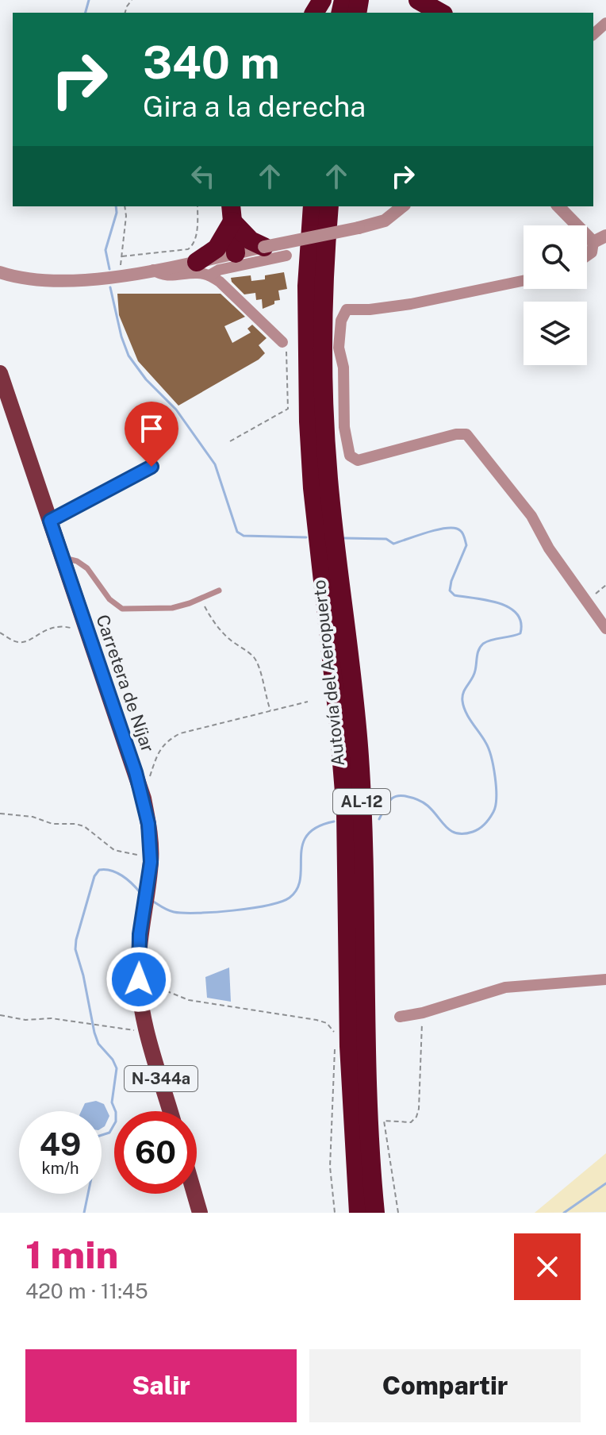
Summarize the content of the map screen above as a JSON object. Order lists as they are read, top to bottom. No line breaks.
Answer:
{"streets":{"highway":["Autovía del Aeropuerto","AL-12"],"main road":["Carretera de Níjar","N-344a"]},"page":{"turn":["340 m","Gira a la derecha"],"speed":"49 km/h","limit":"60","heading":["1 min","420 m · 11:45"],"buttons":["Salir","Compartir"]}}
